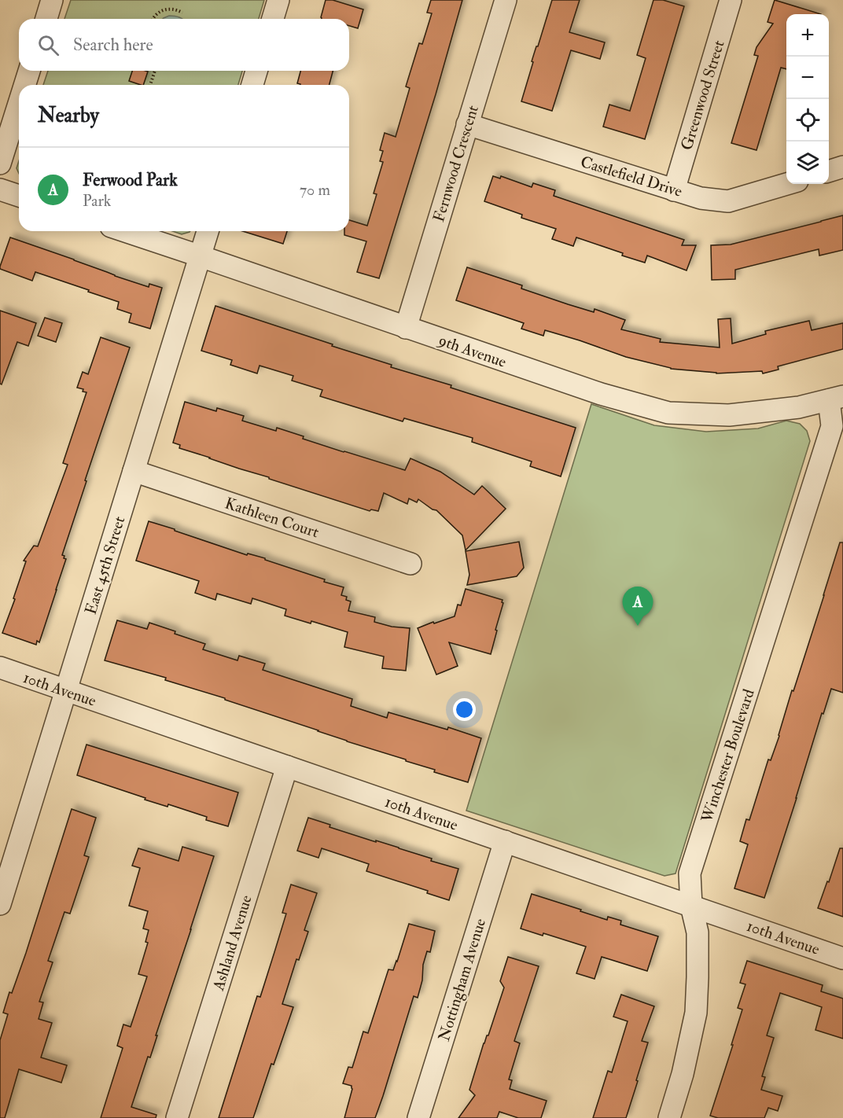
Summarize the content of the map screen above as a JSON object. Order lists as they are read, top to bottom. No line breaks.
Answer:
{"streets":{"street":["Greenwood Street","Fernwood Crescent","Castlefield Drive","9th Avenue","Kathleen Court","East 45th Street","10th Avenue","Winchester Boulevard","Ashland Avenue","Nottingham Avenue"]},"crossings":[["Greenwood Street","Castlefield Drive"],["Fernwood Crescent","Castlefield Drive"],["Fernwood Crescent","9th Avenue"],["9th Avenue","East 45th Street"],["9th Avenue","Winchester Boulevard"],["Kathleen Court","East 45th Street"],["East 45th Street","10th Avenue"],["10th Avenue","Winchester Boulevard"],["10th Avenue","Ashland Avenue"],["10th Avenue","Nottingham Avenue"]],"page":{"map_buttons":["+","−"],"search":"Search here","heading":"Nearby","list":[{"mark":"A","name":"Ferwood Park","note":"Park","value":"70 m"}],"pins":"A"}}
